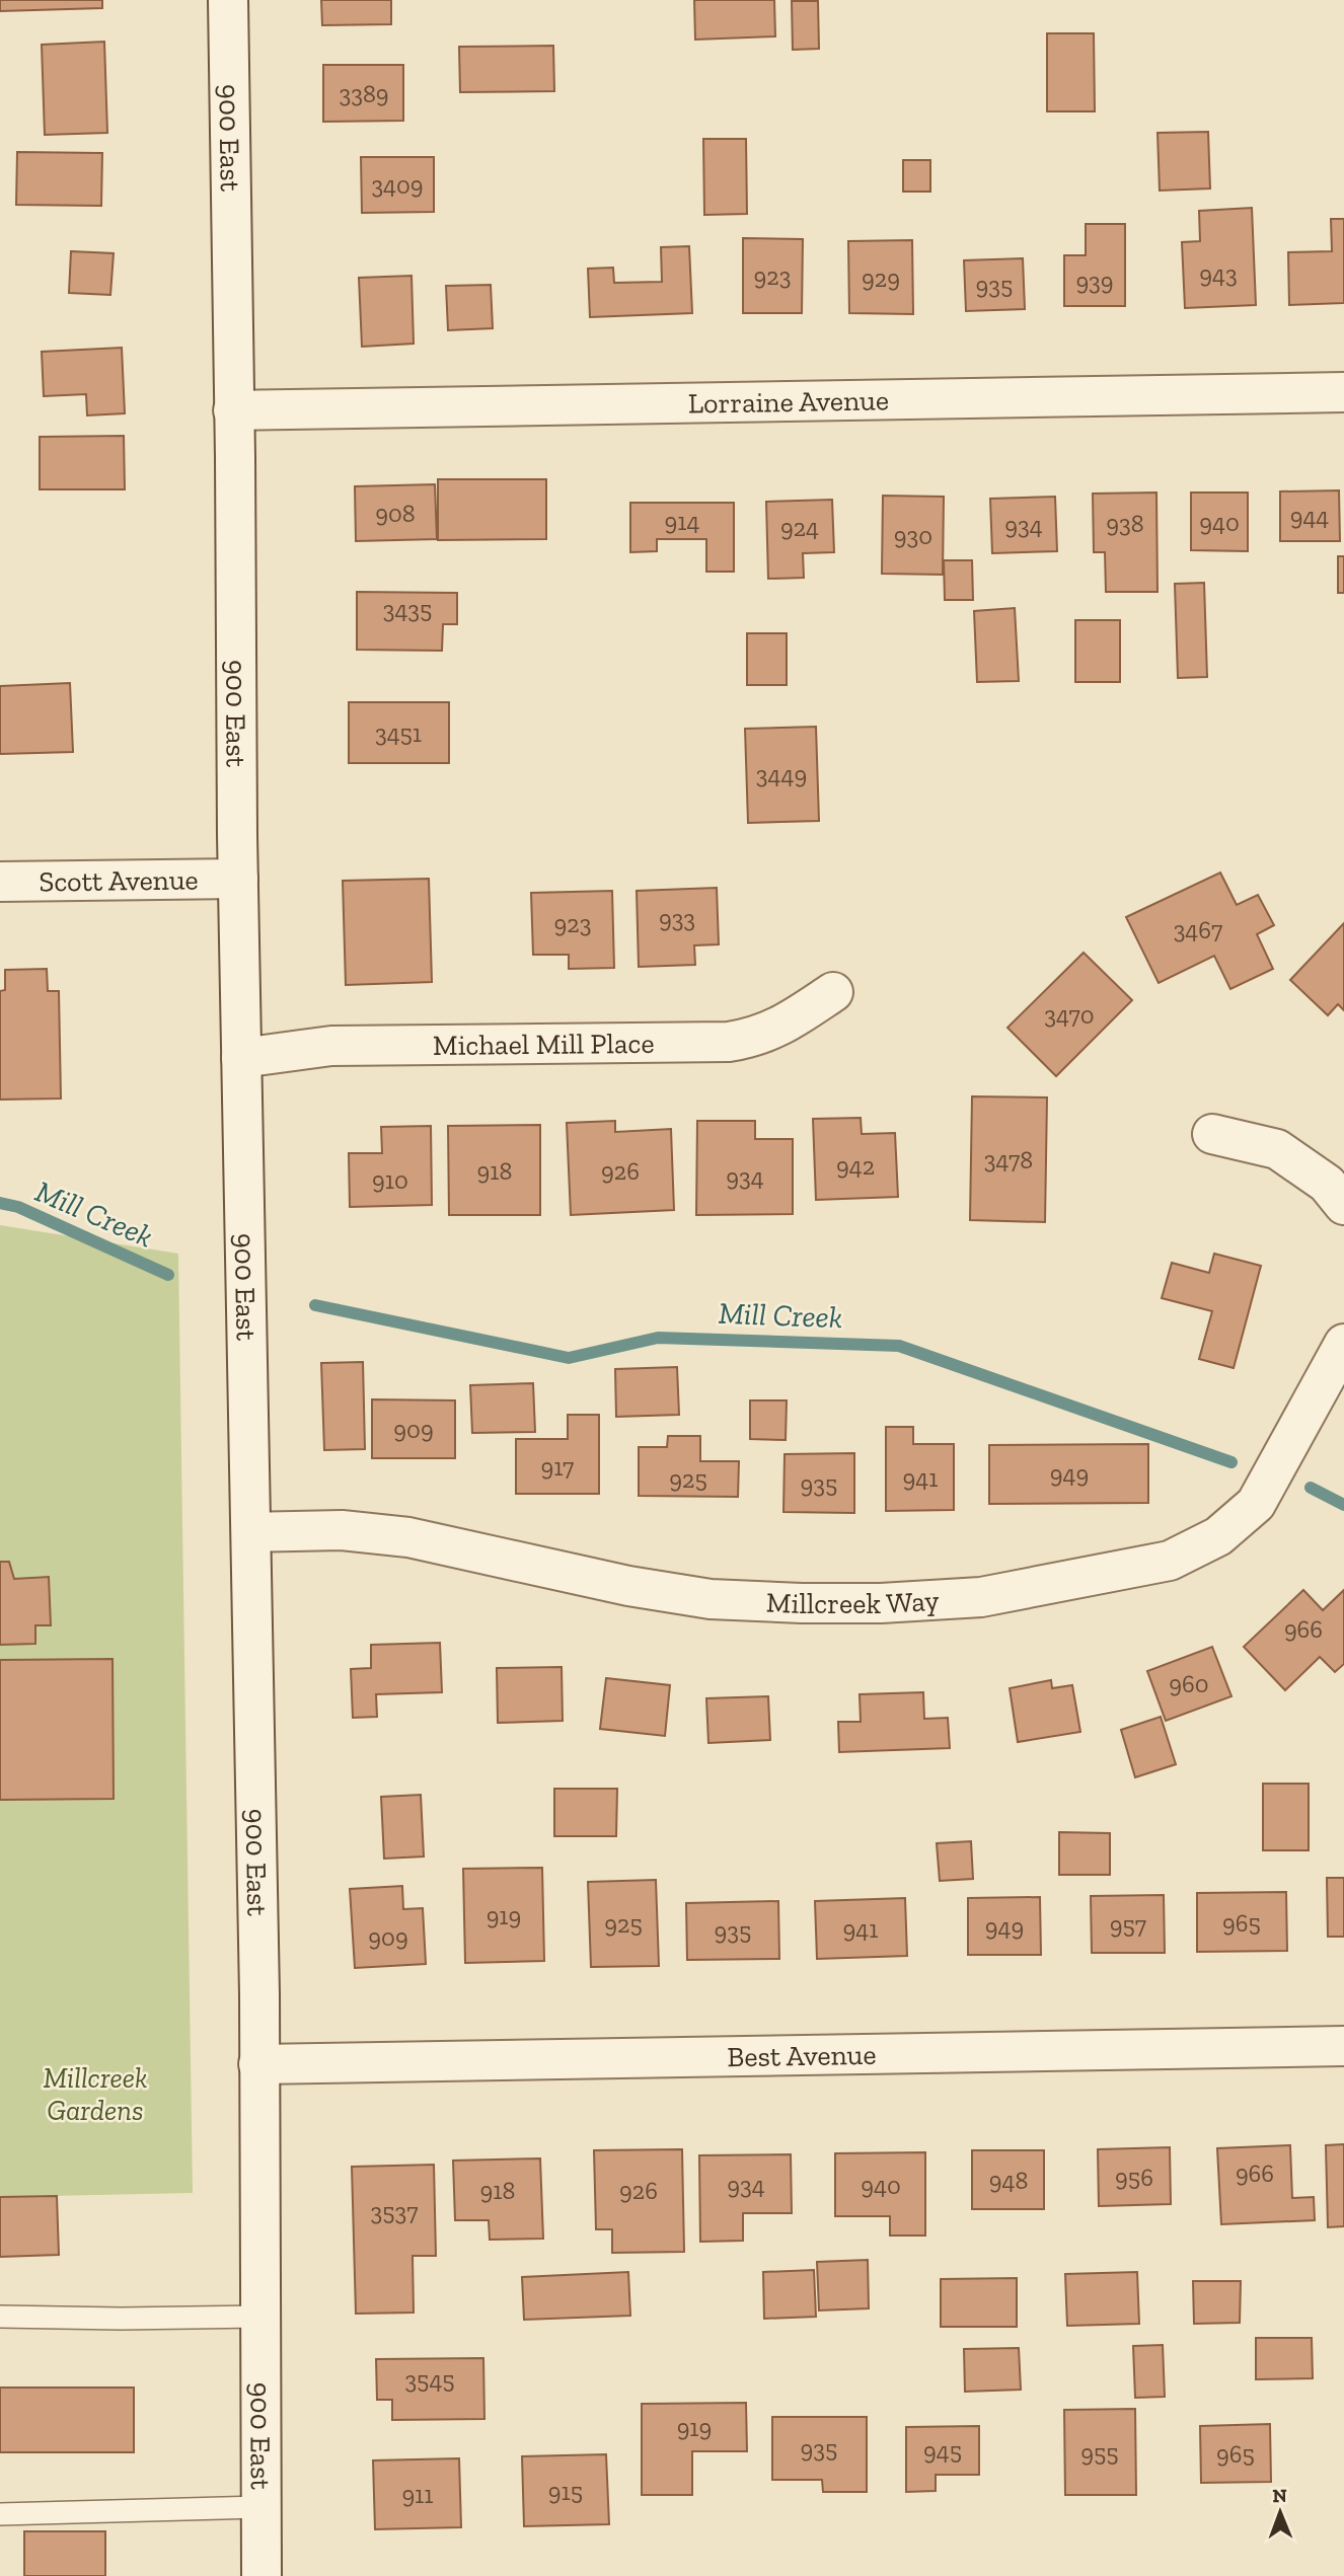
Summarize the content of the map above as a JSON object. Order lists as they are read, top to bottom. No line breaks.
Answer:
{"streets":{"street":["900 East","Lorraine Avenue","Scott Avenue","Michael Mill Place","Millcreek Way","Best Avenue"]},"crossings":[["900 East","Lorraine Avenue"],["900 East","Scott Avenue"],["900 East","Michael Mill Place"],["900 East","Millcreek Way"],["900 East","Best Avenue"]],"water":["Mill Creek"],"parks":["Millcreek Gardens"],"house_numbers":["3389","3409","943","923","929","939","935","908","944","914","940","938","934","924","930","3435","3451","3449","933","923","3467","3470","3478","942","918","926","934","910","909","917","949","941","925","935","966","960","919","965","925","957","949","941","935","909","966","956","948","934","940","918","926","3537","3545","919","935","945","955","965","915","911"],"north":"top"}
